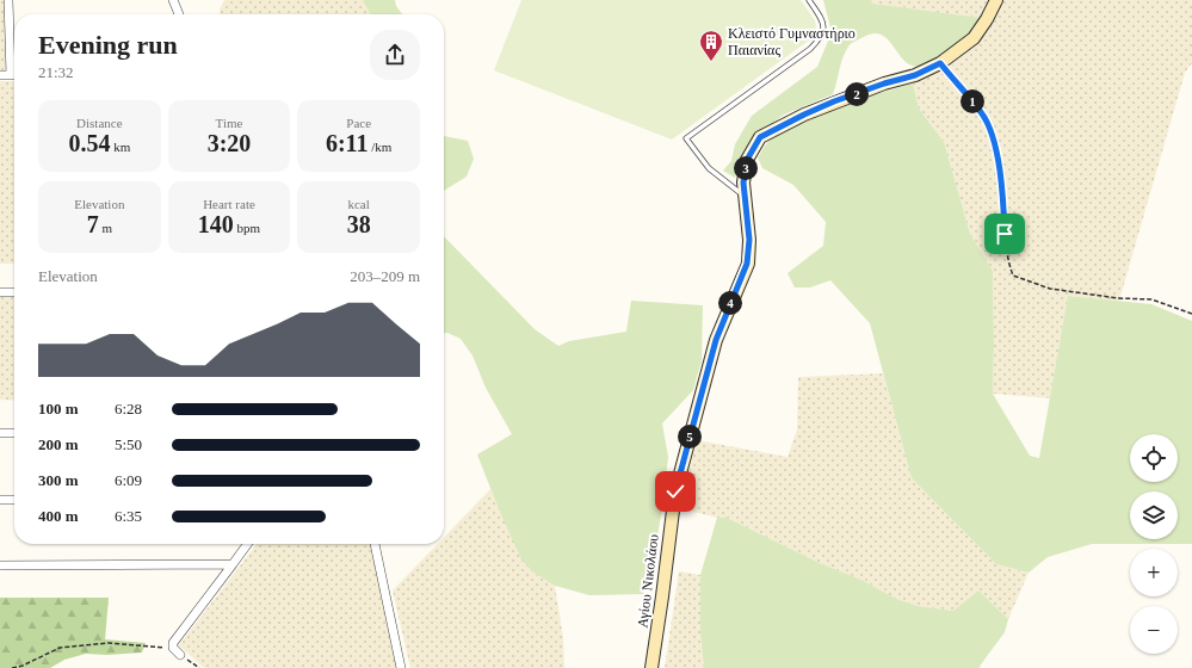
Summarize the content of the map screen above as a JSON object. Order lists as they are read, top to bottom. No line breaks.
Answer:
{"streets":{"street":["Αγίου Νικολάου"]},"places":{"building":["Κλειστό Γυμναστήριο Παιανίας"]},"page":{"heading":["Evening run","21:32"],"pins":["2","1","3","4","5"],"stats":[["Distance","0.54 km"],["Time","3:20"],["Pace","6:11 /km"],["Elevation","7 m"],["Heart rate","140 bpm"],["kcal","38"]],"chart":["Elevation","203–209 m"],"list":[{"name":"100 m","note":"6:28"},{"name":"200 m","note":"5:50"},{"name":"300 m","note":"6:09"},{"name":"400 m","note":"6:35"}],"map_buttons":["+","−"]}}
